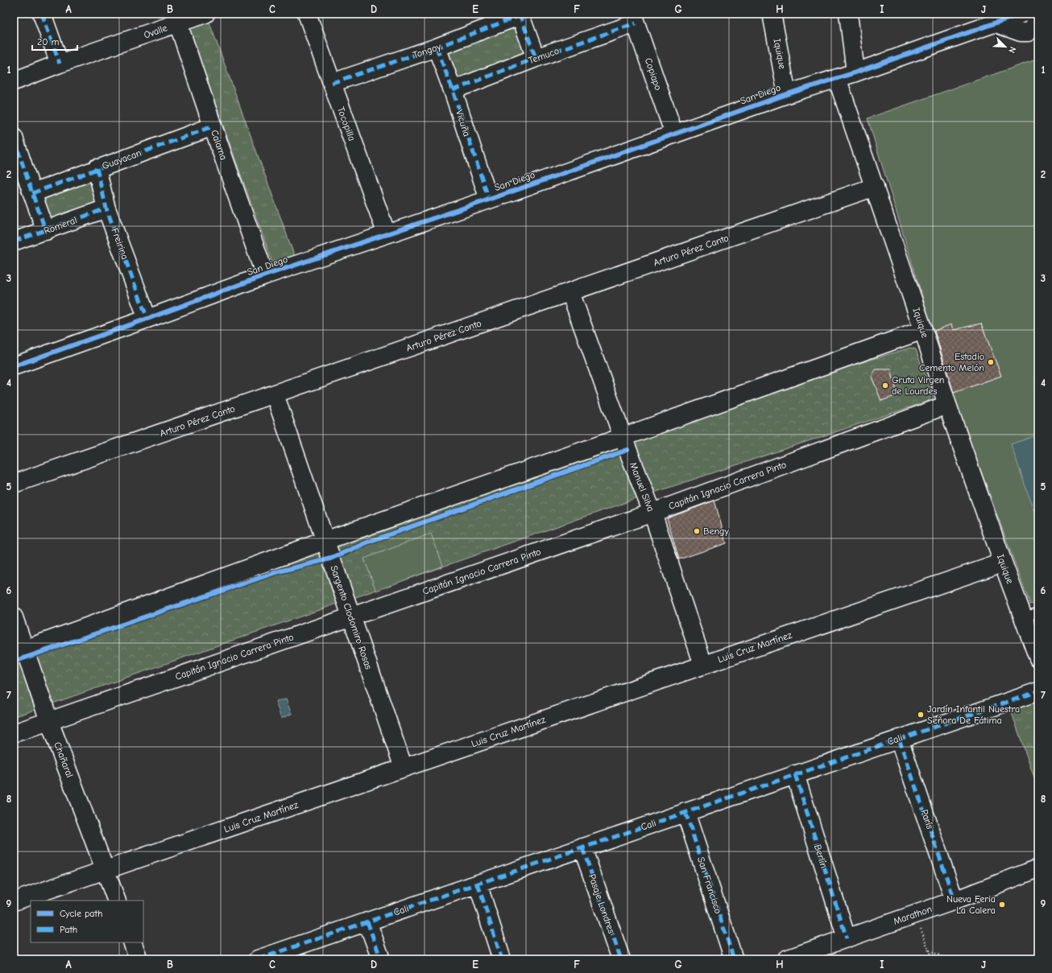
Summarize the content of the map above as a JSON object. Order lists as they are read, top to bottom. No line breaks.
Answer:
{"streets":{"street":["Ovalle","Tongoy","Iquique","Temuco","Copiapo","San Diego","Vicuña","Tocopilla","Calama","Guayacan","Romeral","Freirina","Arturo Pérez Canto","Capitán Ignacio Carrera Pinto","Manuel Silva","Sargento Clodomiro Rosas","Luis Cruz Martínez","Cali","Chañaral","París","Berlín","San Francisco","Pasaje Londres","Marathon"]},"crossings":[["Ovalle","Calama"],["Tongoy","Vicuña"],["Tongoy","Tocopilla"],["Iquique","San Diego"],["Iquique","Arturo Pérez Canto"],["Iquique","Capitán Ignacio Carrera Pinto"],["Iquique","Luis Cruz Martínez"],["Temuco","Copiapo"],["Temuco","Vicuña"],["Copiapo","San Diego"],["San Diego","Vicuña"],["San Diego","Tocopilla"],["San Diego","Calama"],["San Diego","Freirina"],["Calama","Guayacan"],["Guayacan","Freirina"],["Romeral","Freirina"],["Arturo Pérez Canto","Manuel Silva"],["Arturo Pérez Canto","Sargento Clodomiro Rosas"],["Capitán Ignacio Carrera Pinto","Manuel Silva"],["Capitán Ignacio Carrera Pinto","Sargento Clodomiro Rosas"],["Capitán Ignacio Carrera Pinto","Chañaral"],["Manuel Silva","Luis Cruz Martínez"],["Sargento Clodomiro Rosas","Luis Cruz Martínez"],["Luis Cruz Martínez","Chañaral"],["Cali","París"],["Cali","Berlín"],["Cali","San Francisco"],["Cali","Pasaje Londres"],["París","Marathon"],["Berlín","Marathon"]],"places":["Estadio Cemento Melón","Gruta Virgen de Lourdes","Bengy","Jardín Infantil Nuestra Señora De Fátima","Nueva Feria La Calera"],"legend":["Cycle path","Path"],"scale_bar":"20 m","north":"bottom right","grid":{"columns":["A","B","C","D","E","F","G","H","I","J"],"rows":["1","2","3","4","5","6","7","8","9"]}}
